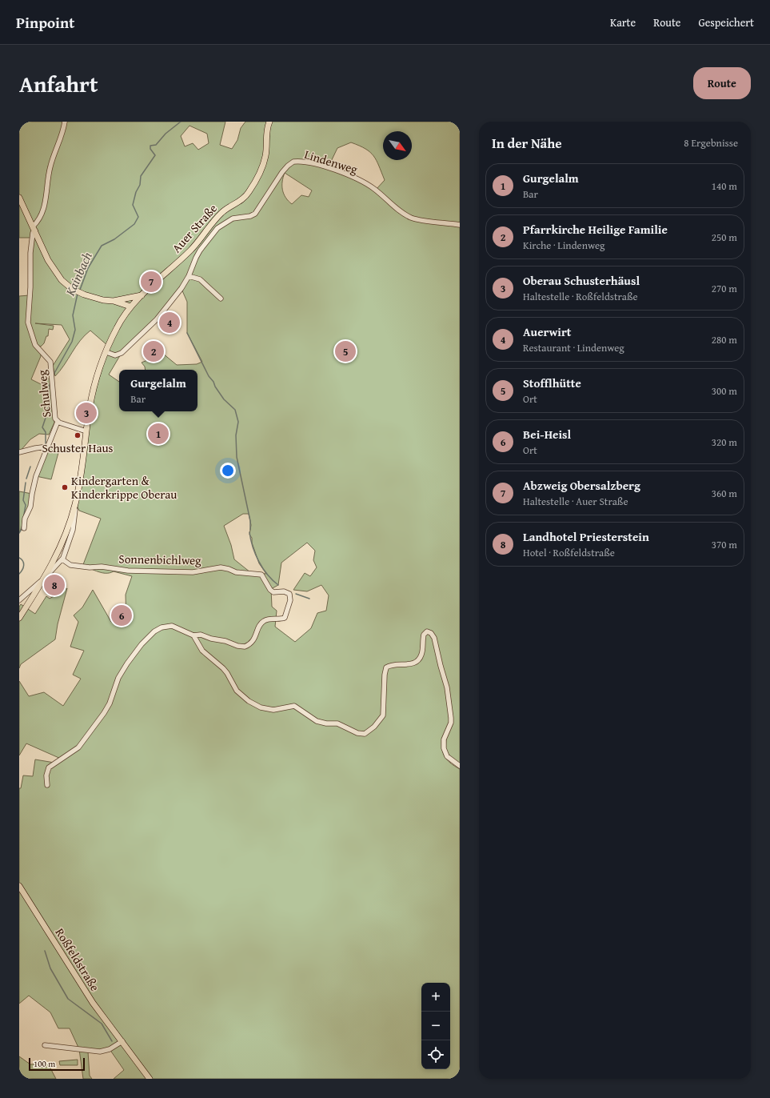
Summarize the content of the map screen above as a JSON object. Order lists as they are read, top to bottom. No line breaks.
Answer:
{"streets":{"main road":["Auer Straße","Roßfeldstraße"],"street":["Lindenweg","Schulweg","Sonnenbichlweg"]},"water":["Kainbach"],"places":["Schuster Haus","Kindergarten & Kinderkrippe Oberau"],"scale_bar":"100 m","north":"bottom right","page":{"header":"Pinpoint","nav":["Karte","Route","Gespeichert"],"title":"Anfahrt","buttons":"Route","heading":["In der Nähe","8 Ergebnisse"],"list":[{"mark":"1","name":"Gurgelalm","note":"Bar","value":"140 m"},{"mark":"2","name":"Pfarrkirche Heilige Familie","note":"Kirche · Lindenweg","value":"250 m"},{"mark":"3","name":"Oberau Schusterhäusl","note":"Haltestelle · Roßfeldstraße","value":"270 m"},{"mark":"4","name":"Auerwirt","note":"Restaurant · Lindenweg","value":"280 m"},{"mark":"5","name":"Stofflhütte","note":"Ort","value":"300 m"},{"mark":"6","name":"Bei-Heisl","note":"Ort","value":"320 m"},{"mark":"7","name":"Abzweig Obersalzberg","note":"Haltestelle · Auer Straße","value":"360 m"},{"mark":"8","name":"Landhotel Priesterstein","note":"Hotel · Roßfeldstraße","value":"370 m"}],"pins":["7","4","2","5","3","1","8","6"],"popup":["Gurgelalm","Bar"],"map_buttons":["+","−"],"scale":"100 m"}}
